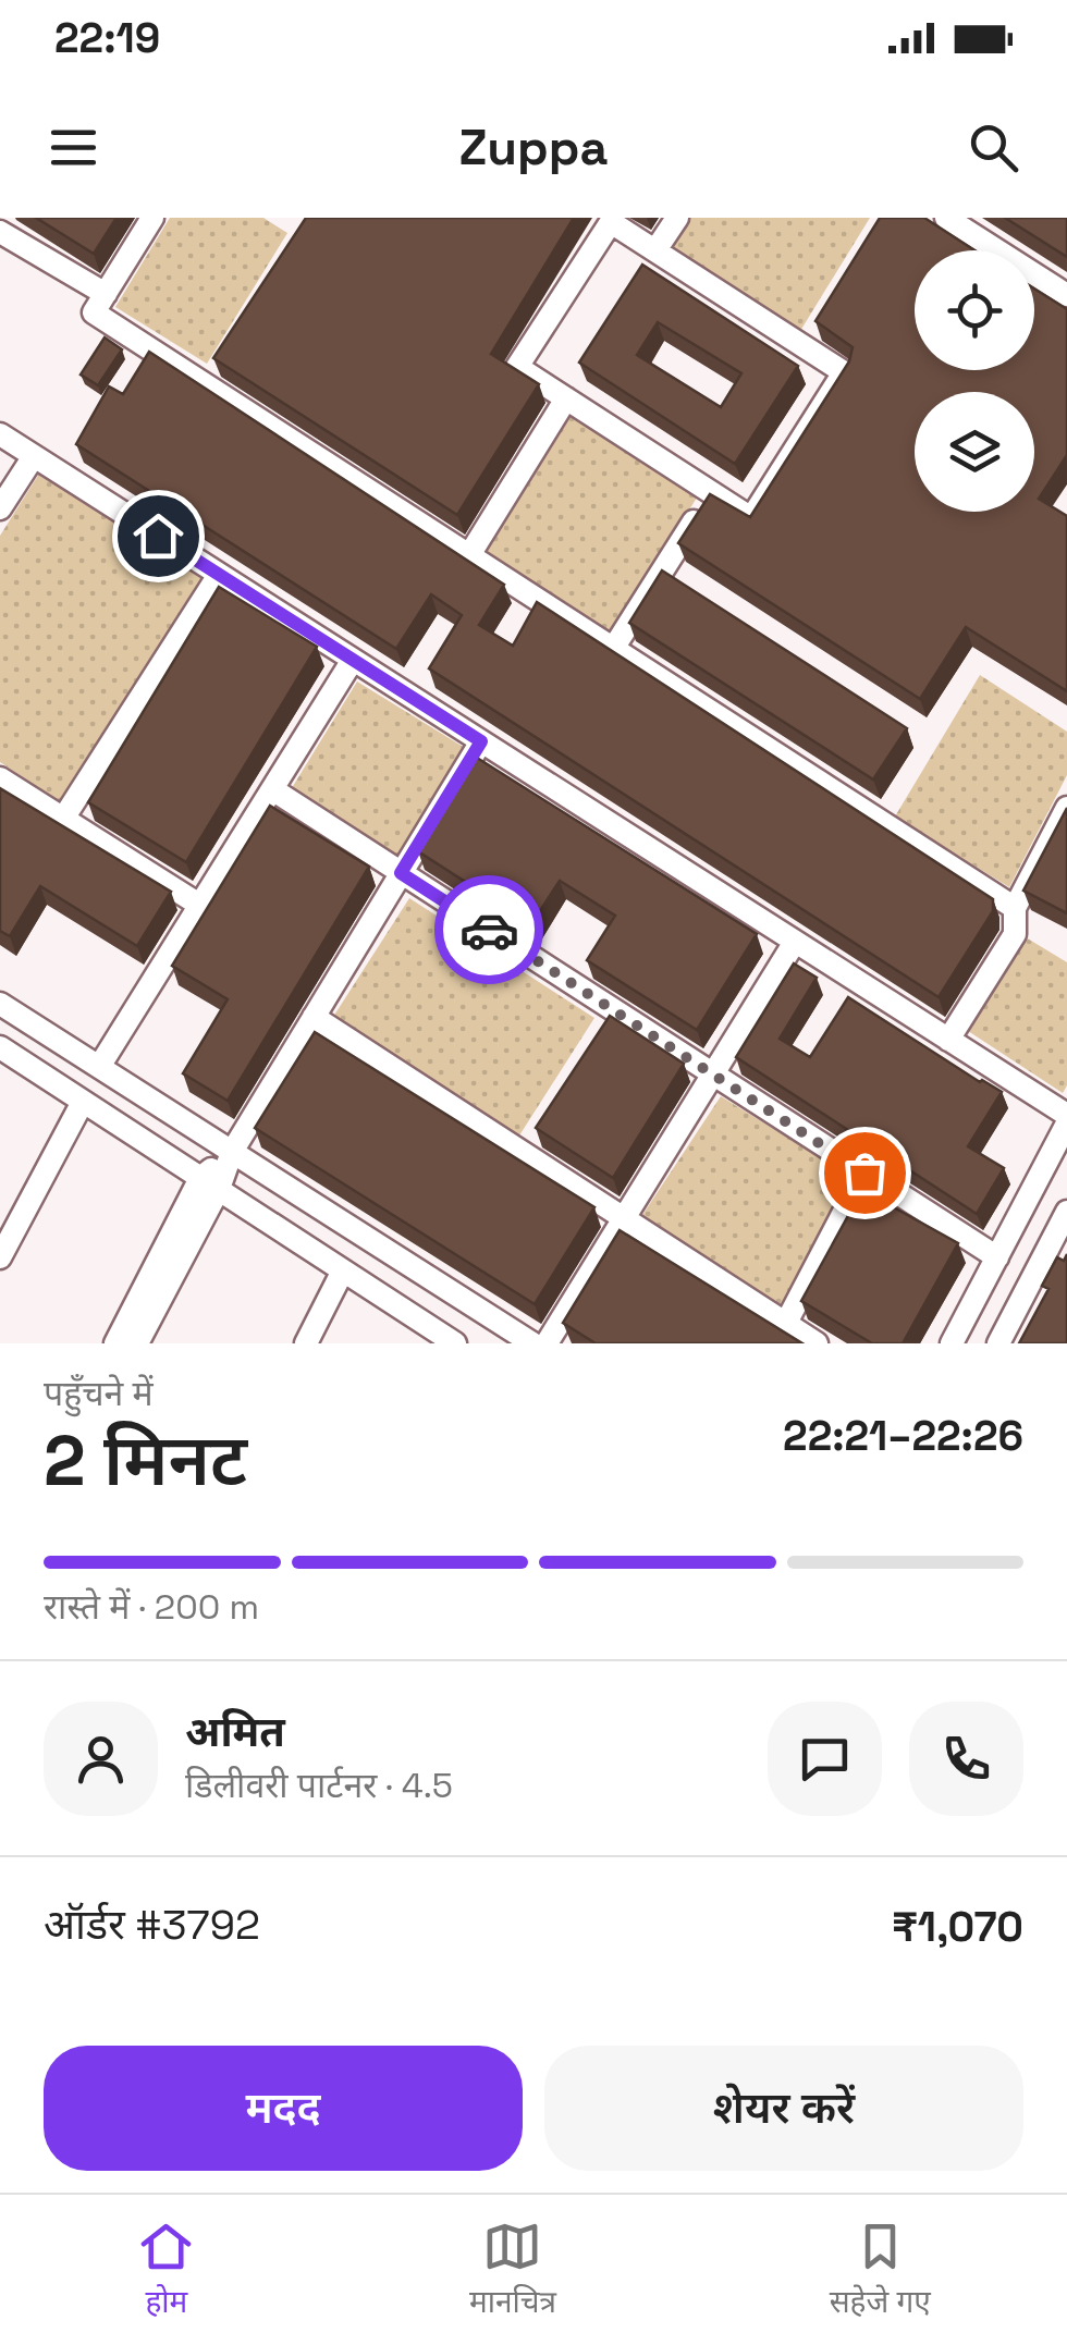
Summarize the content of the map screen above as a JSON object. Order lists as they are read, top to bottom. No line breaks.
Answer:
{"page":{"status":"22:19","header":"Zuppa","heading":["2 मिनट","पहुँचने में","22:21–22:26"],"panel":["अमित","डिलीवरी पार्टनर · 4.5","ऑर्डर #3792","₹1,070"],"bar":"रास्ते में · 200 m","buttons":["मदद","शेयर करें"],"tabs":["होम","मानचित्र","सहेजे गए"]}}
